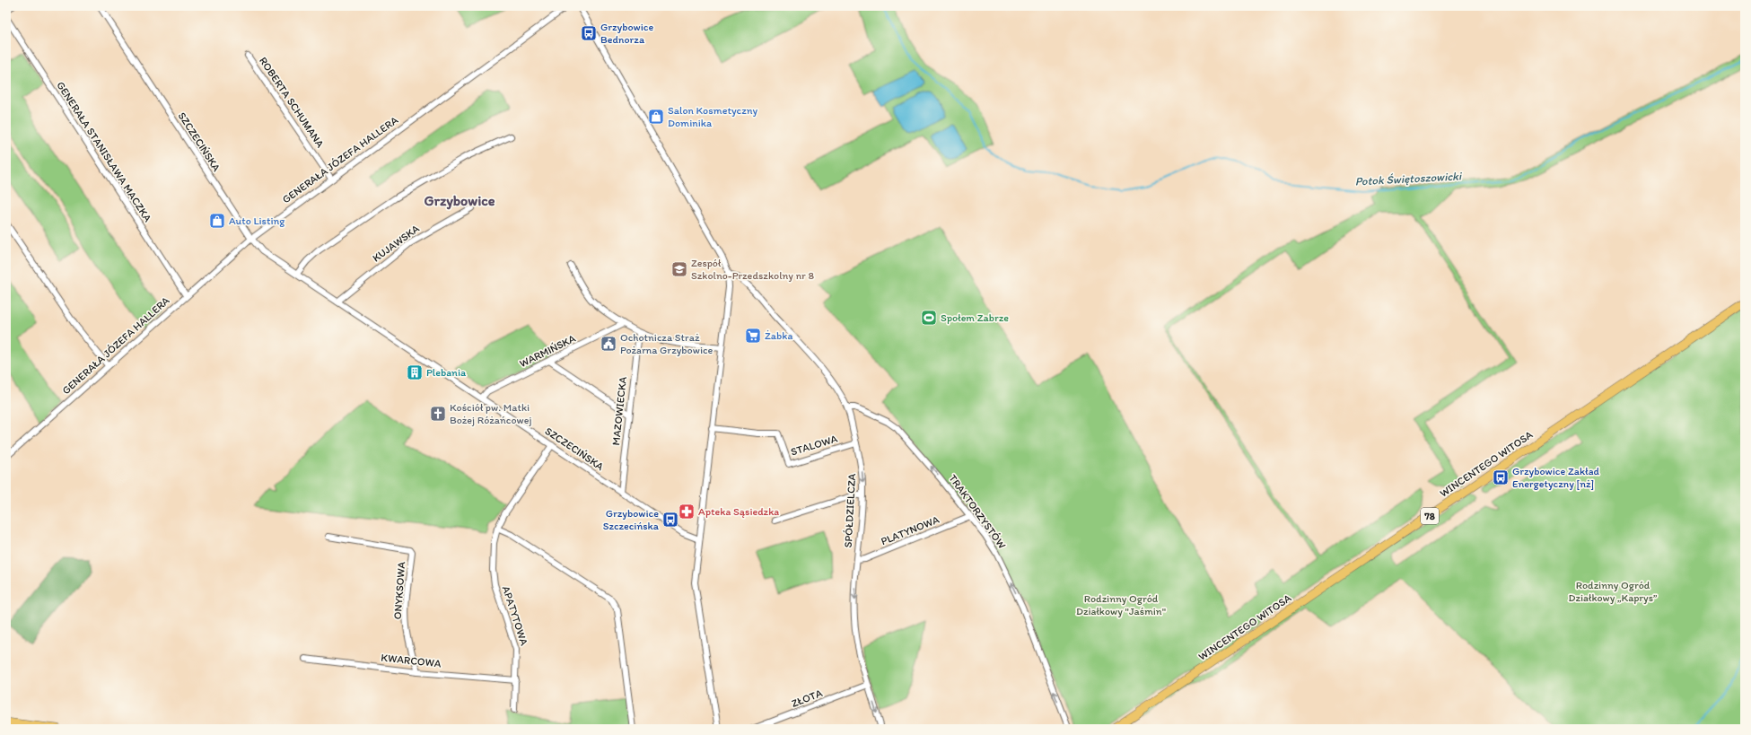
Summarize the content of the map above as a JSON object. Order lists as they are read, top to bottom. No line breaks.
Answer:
{"streets":{"main road":["WINCENTEGO WITOSA","78"],"street":["ROBERTA SCHUMANA","SZCZECIŃSKA","GENERAŁA STANISŁAWA MACZKA","GENERAŁA JÓZEFA HALLERA","KUJAWSKA","WARMIŃSKA","MAZOWIECKA","STALOWA","SPÓŁDZIELCZA","TRAKTORZYSTÓW","PLATYNOWA","ONYKSOWA","APATYTOWA","KWARCOWA","ZŁOTA"]},"crossings":[["ROBERTA SCHUMANA","GENERAŁA JÓZEFA HALLERA"],["SZCZECIŃSKA","GENERAŁA JÓZEFA HALLERA"],["SZCZECIŃSKA","KUJAWSKA"],["SZCZECIŃSKA","WARMIŃSKA"],["SZCZECIŃSKA","MAZOWIECKA"],["SZCZECIŃSKA","APATYTOWA"],["GENERAŁA STANISŁAWA MACZKA","GENERAŁA JÓZEFA HALLERA"],["STALOWA","SPÓŁDZIELCZA"],["SPÓŁDZIELCZA","TRAKTORZYSTÓW"],["SPÓŁDZIELCZA","PLATYNOWA"],["SPÓŁDZIELCZA","ZŁOTA"],["TRAKTORZYSTÓW","PLATYNOWA"],["ONYKSOWA","KWARCOWA"],["APATYTOWA","KWARCOWA"]],"one_way":["SPÓŁDZIELCZA","TRAKTORZYSTÓW"],"districts":["Grzybowice"],"water":["Potok Świętoszowicki"],"parks":["Rodzinny Ogród Działkowy „Kaprys”","Rodzinny Ogród Działkowy \"Jaśmin\""],"places":{"bus stop":["Grzybowice Bednorza","Grzybowice Zakład Energetyczny [nż]","Grzybowice Szczecińska"],"shop":["Salon Kosmetyczny Dominika","Auto Listing"],"school or university":["Zespół Szkolno-Przedszkolny nr 8"],"sports":["Społem Zabrze"],"supermarket":["Żabka"],"public building":["Ochotnicza Straż Pożarna Grzybowice"],"building":["Plebania"],"church":["Kościół pw. Matki Bożej Różańcowej"],"pharmacy":["Apteka Sąsiedzka"]}}
